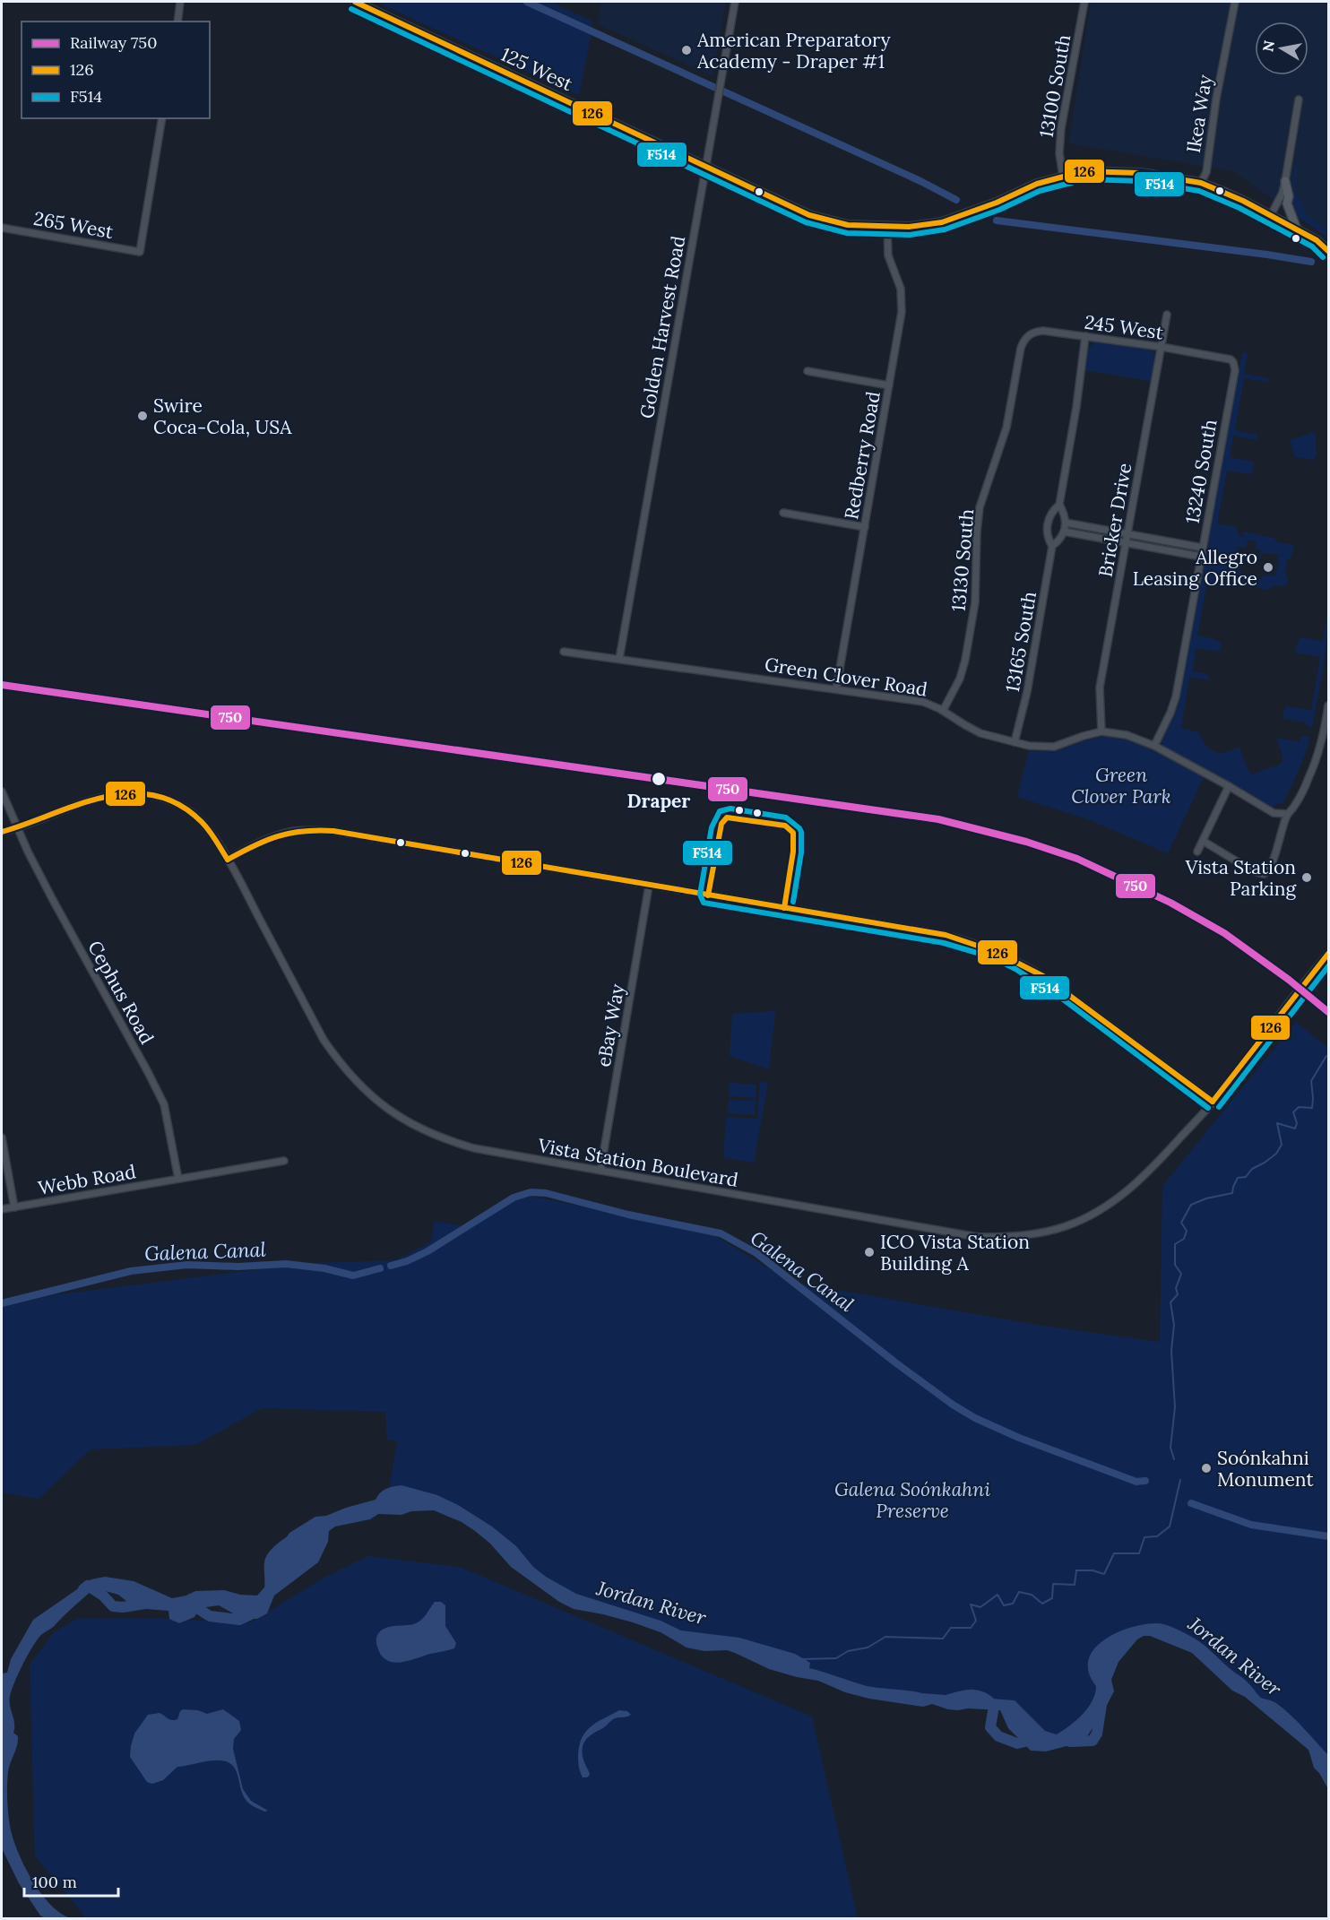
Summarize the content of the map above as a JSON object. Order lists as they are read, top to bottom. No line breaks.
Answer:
{"streets":{"main road":["125 West"],"street":["13100 South","Ikea Way","265 West","Golden Harvest Road","245 West","Redberry Road","13240 South","Bricker Drive","13130 South","13165 South","Green Clover Road","Cephus Road","eBay Way","Vista Station Boulevard","Webb Road"]},"crossings":[["125 West","13100 South"],["125 West","Ikea Way"],["125 West","Golden Harvest Road"],["125 West","Redberry Road"],["Golden Harvest Road","Green Clover Road"],["245 West","13240 South"],["245 West","Bricker Drive"],["245 West","13130 South"],["245 West","13165 South"],["Redberry Road","Green Clover Road"],["13240 South","Green Clover Road"],["Bricker Drive","Green Clover Road"],["13130 South","Green Clover Road"],["13165 South","Green Clover Road"],["Cephus Road","Vista Station Boulevard"],["Cephus Road","Webb Road"],["eBay Way","Vista Station Boulevard"]],"water":["Galena Canal","Jordan River"],"parks":["Green Clover Park","Galena Soónkahni Preserve"],"places":["American Preparatory Academy - Draper #1","Swire Coca-Cola, USA","Allegro Leasing Office","Draper","Vista Station Parking","ICO Vista Station Building A","Soónkahni Monument"],"lines":["transit line 126","transit line F514","rail line 750"],"legend":["Railway 750","126","F514"],"scale_bar":"100 m","north":"left"}
